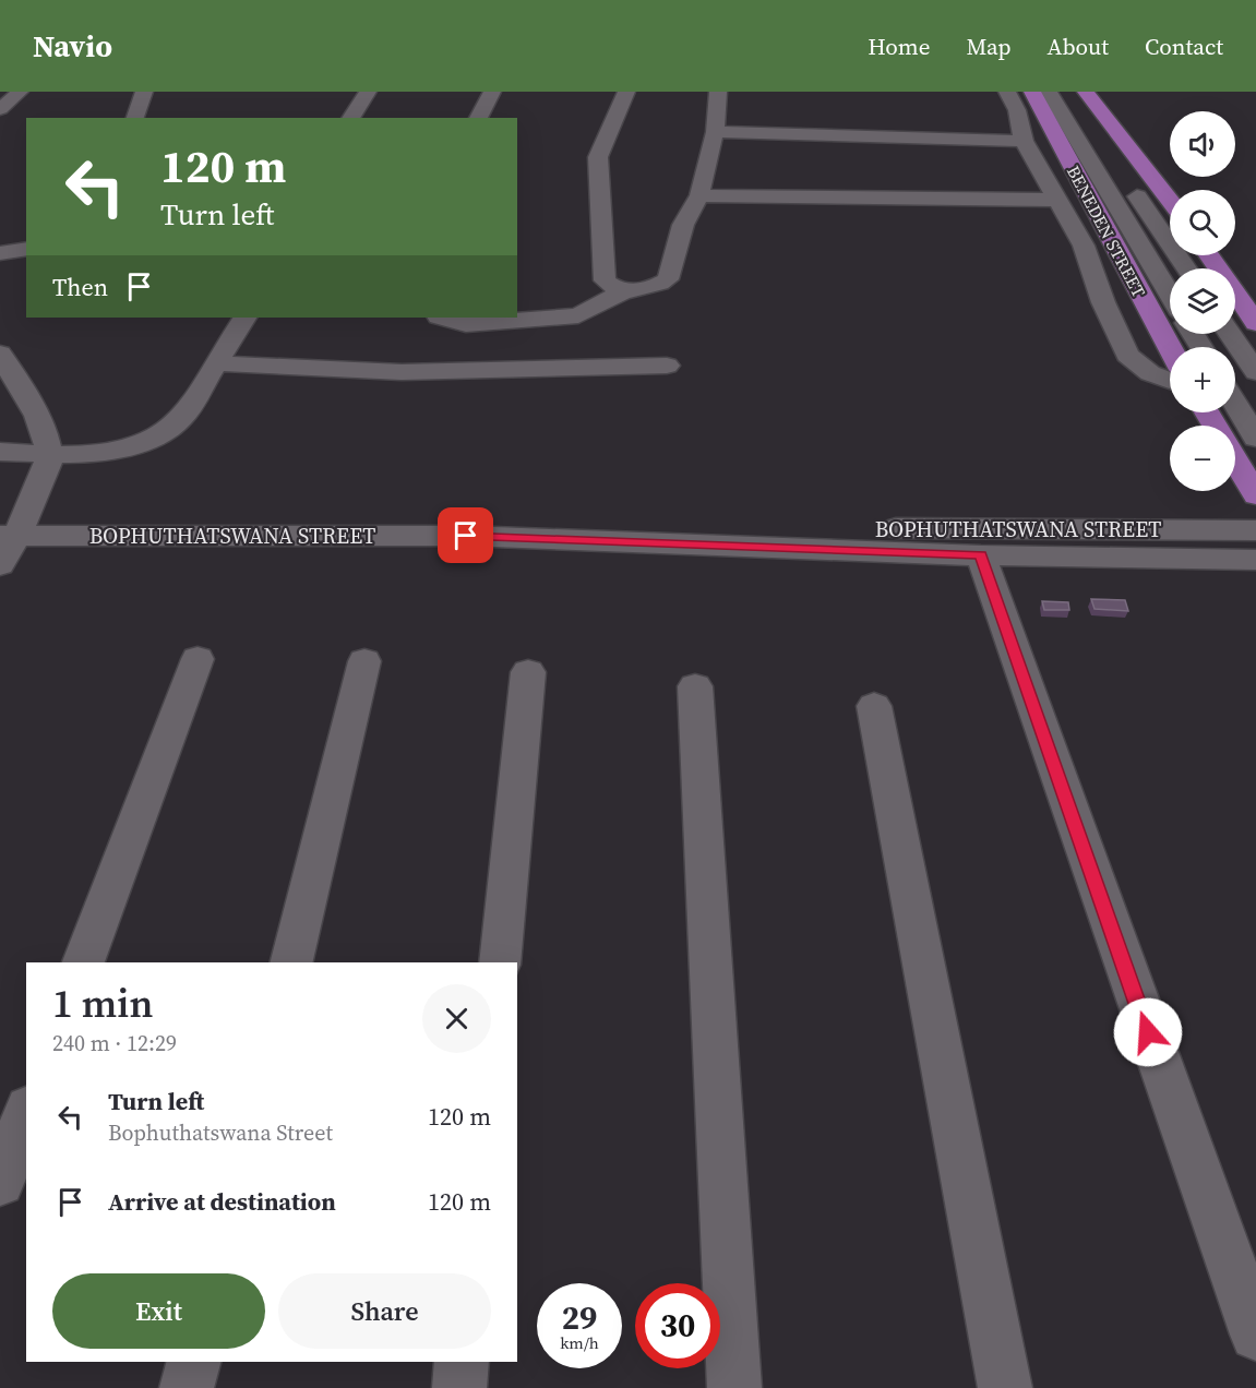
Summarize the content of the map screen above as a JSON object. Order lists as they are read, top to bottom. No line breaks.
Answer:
{"streets":{"main road":["BENEDEN STREET"],"street":["BOPHUTHATSWANA STREET"]},"page":{"header":"Navio","nav":["Home","Map","About","Contact"],"map_buttons":["+","−"],"turn":["120 m","Turn left"],"then":"Then","heading":["1 min","240 m · 12:29"],"list":[{"name":"Turn left","note":"Bophuthatswana Street","value":"120 m"},{"name":"Arrive at destination","value":"120 m"}],"buttons":["Exit","Share"],"speed":"29 km/h","limit":"30"}}
